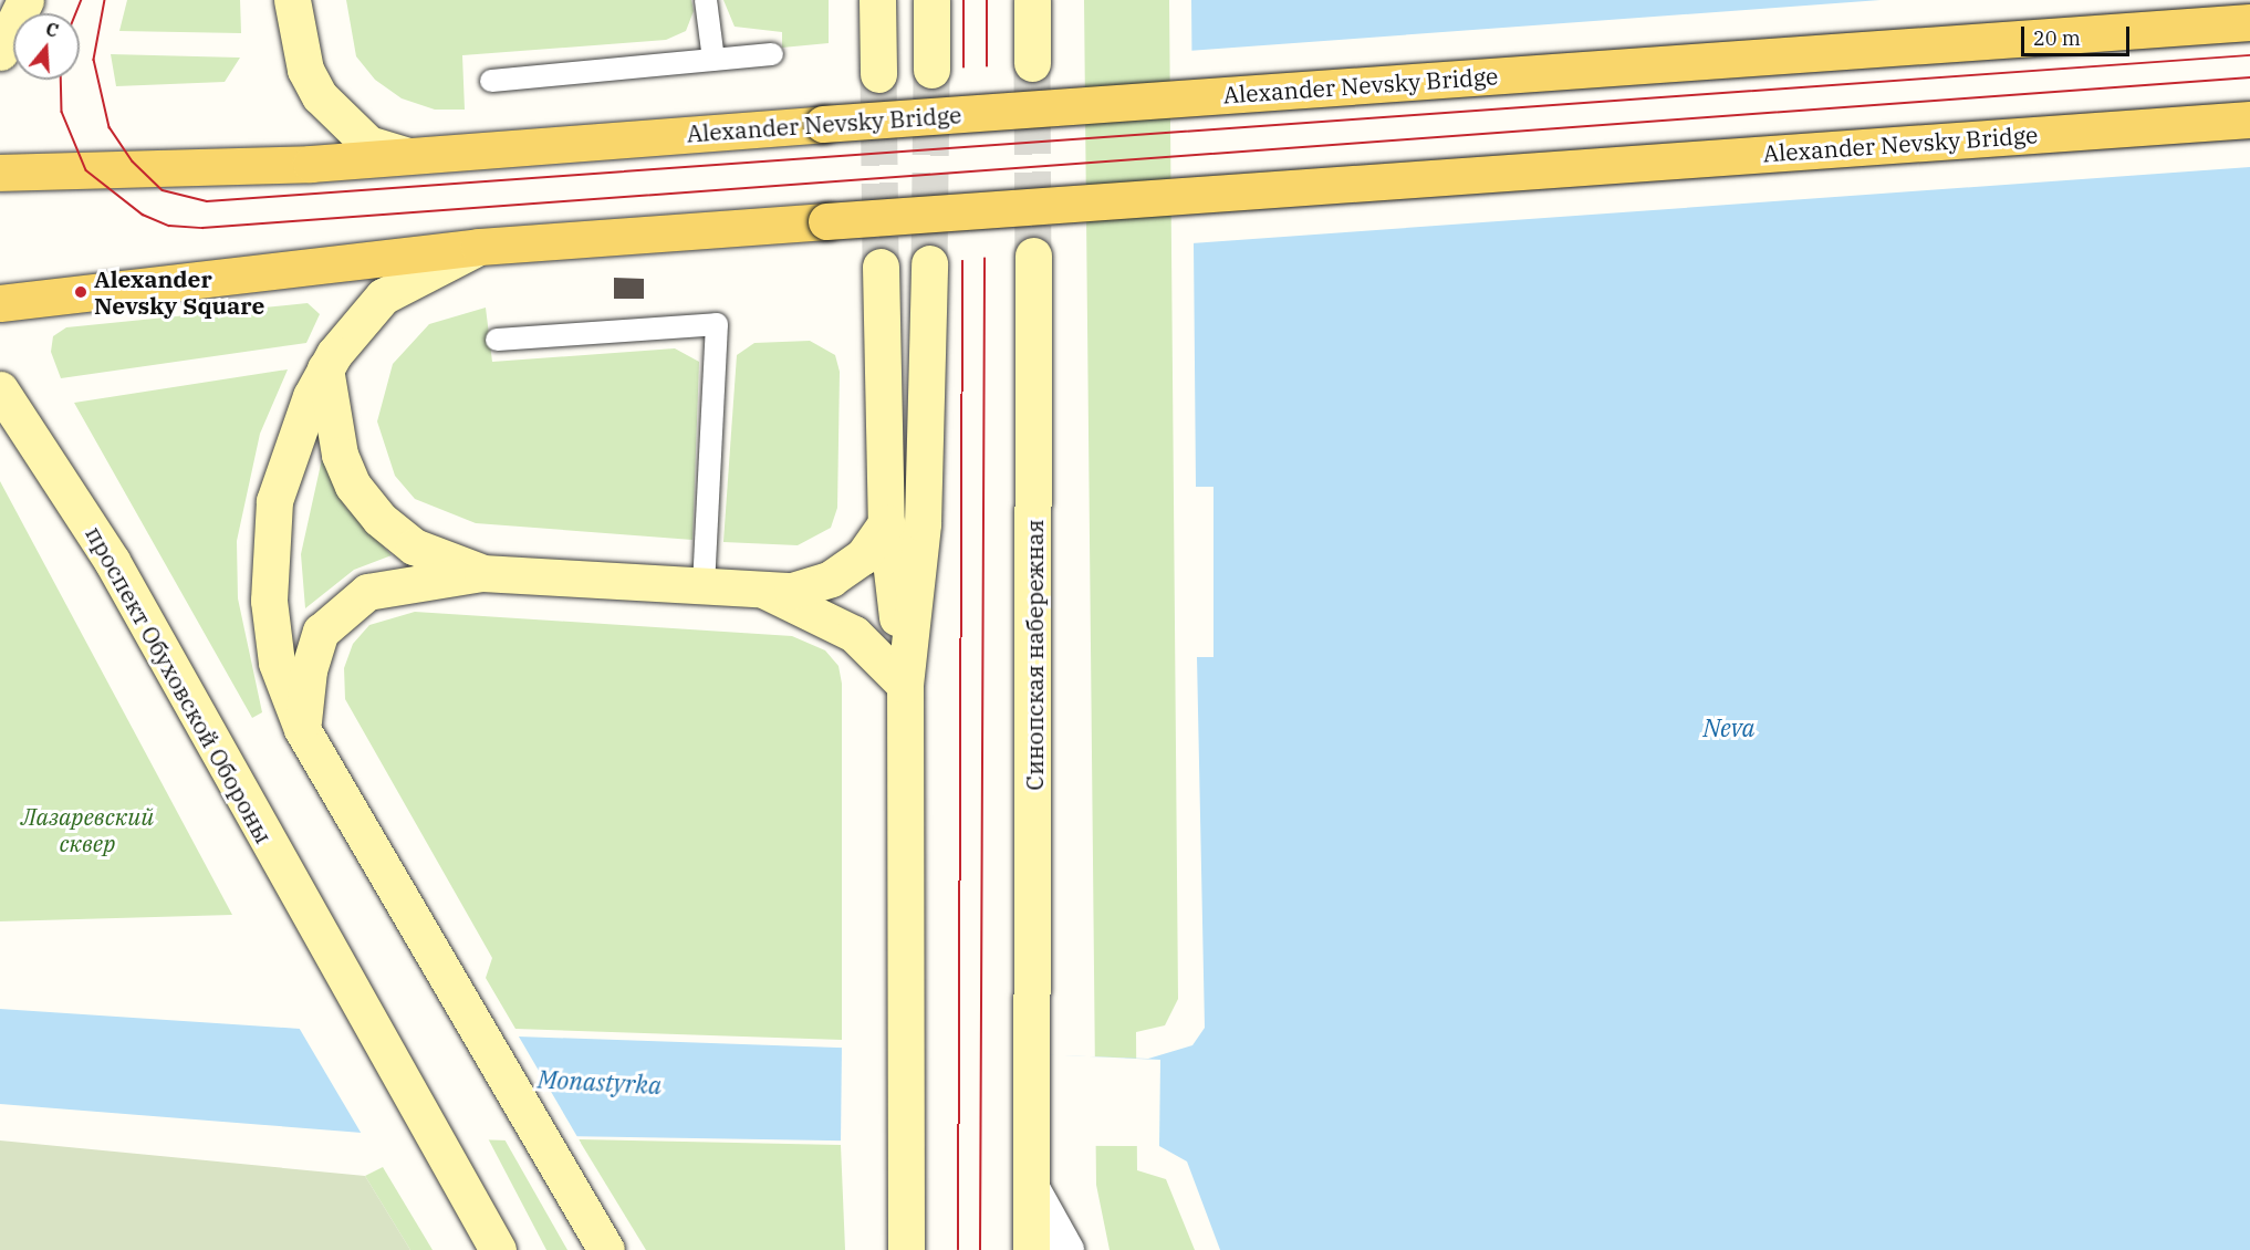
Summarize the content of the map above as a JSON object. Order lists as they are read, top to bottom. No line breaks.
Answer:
{"streets":{"main road":["Alexander Nevsky Bridge","Синопская набережная","проспект Обуховской Обороны"]},"water":["Neva","Monastyrka"],"parks":["Лазаревский сквер"],"places":["Alexander Nevsky Square"],"scale_bar":"20 m","north":"top"}
